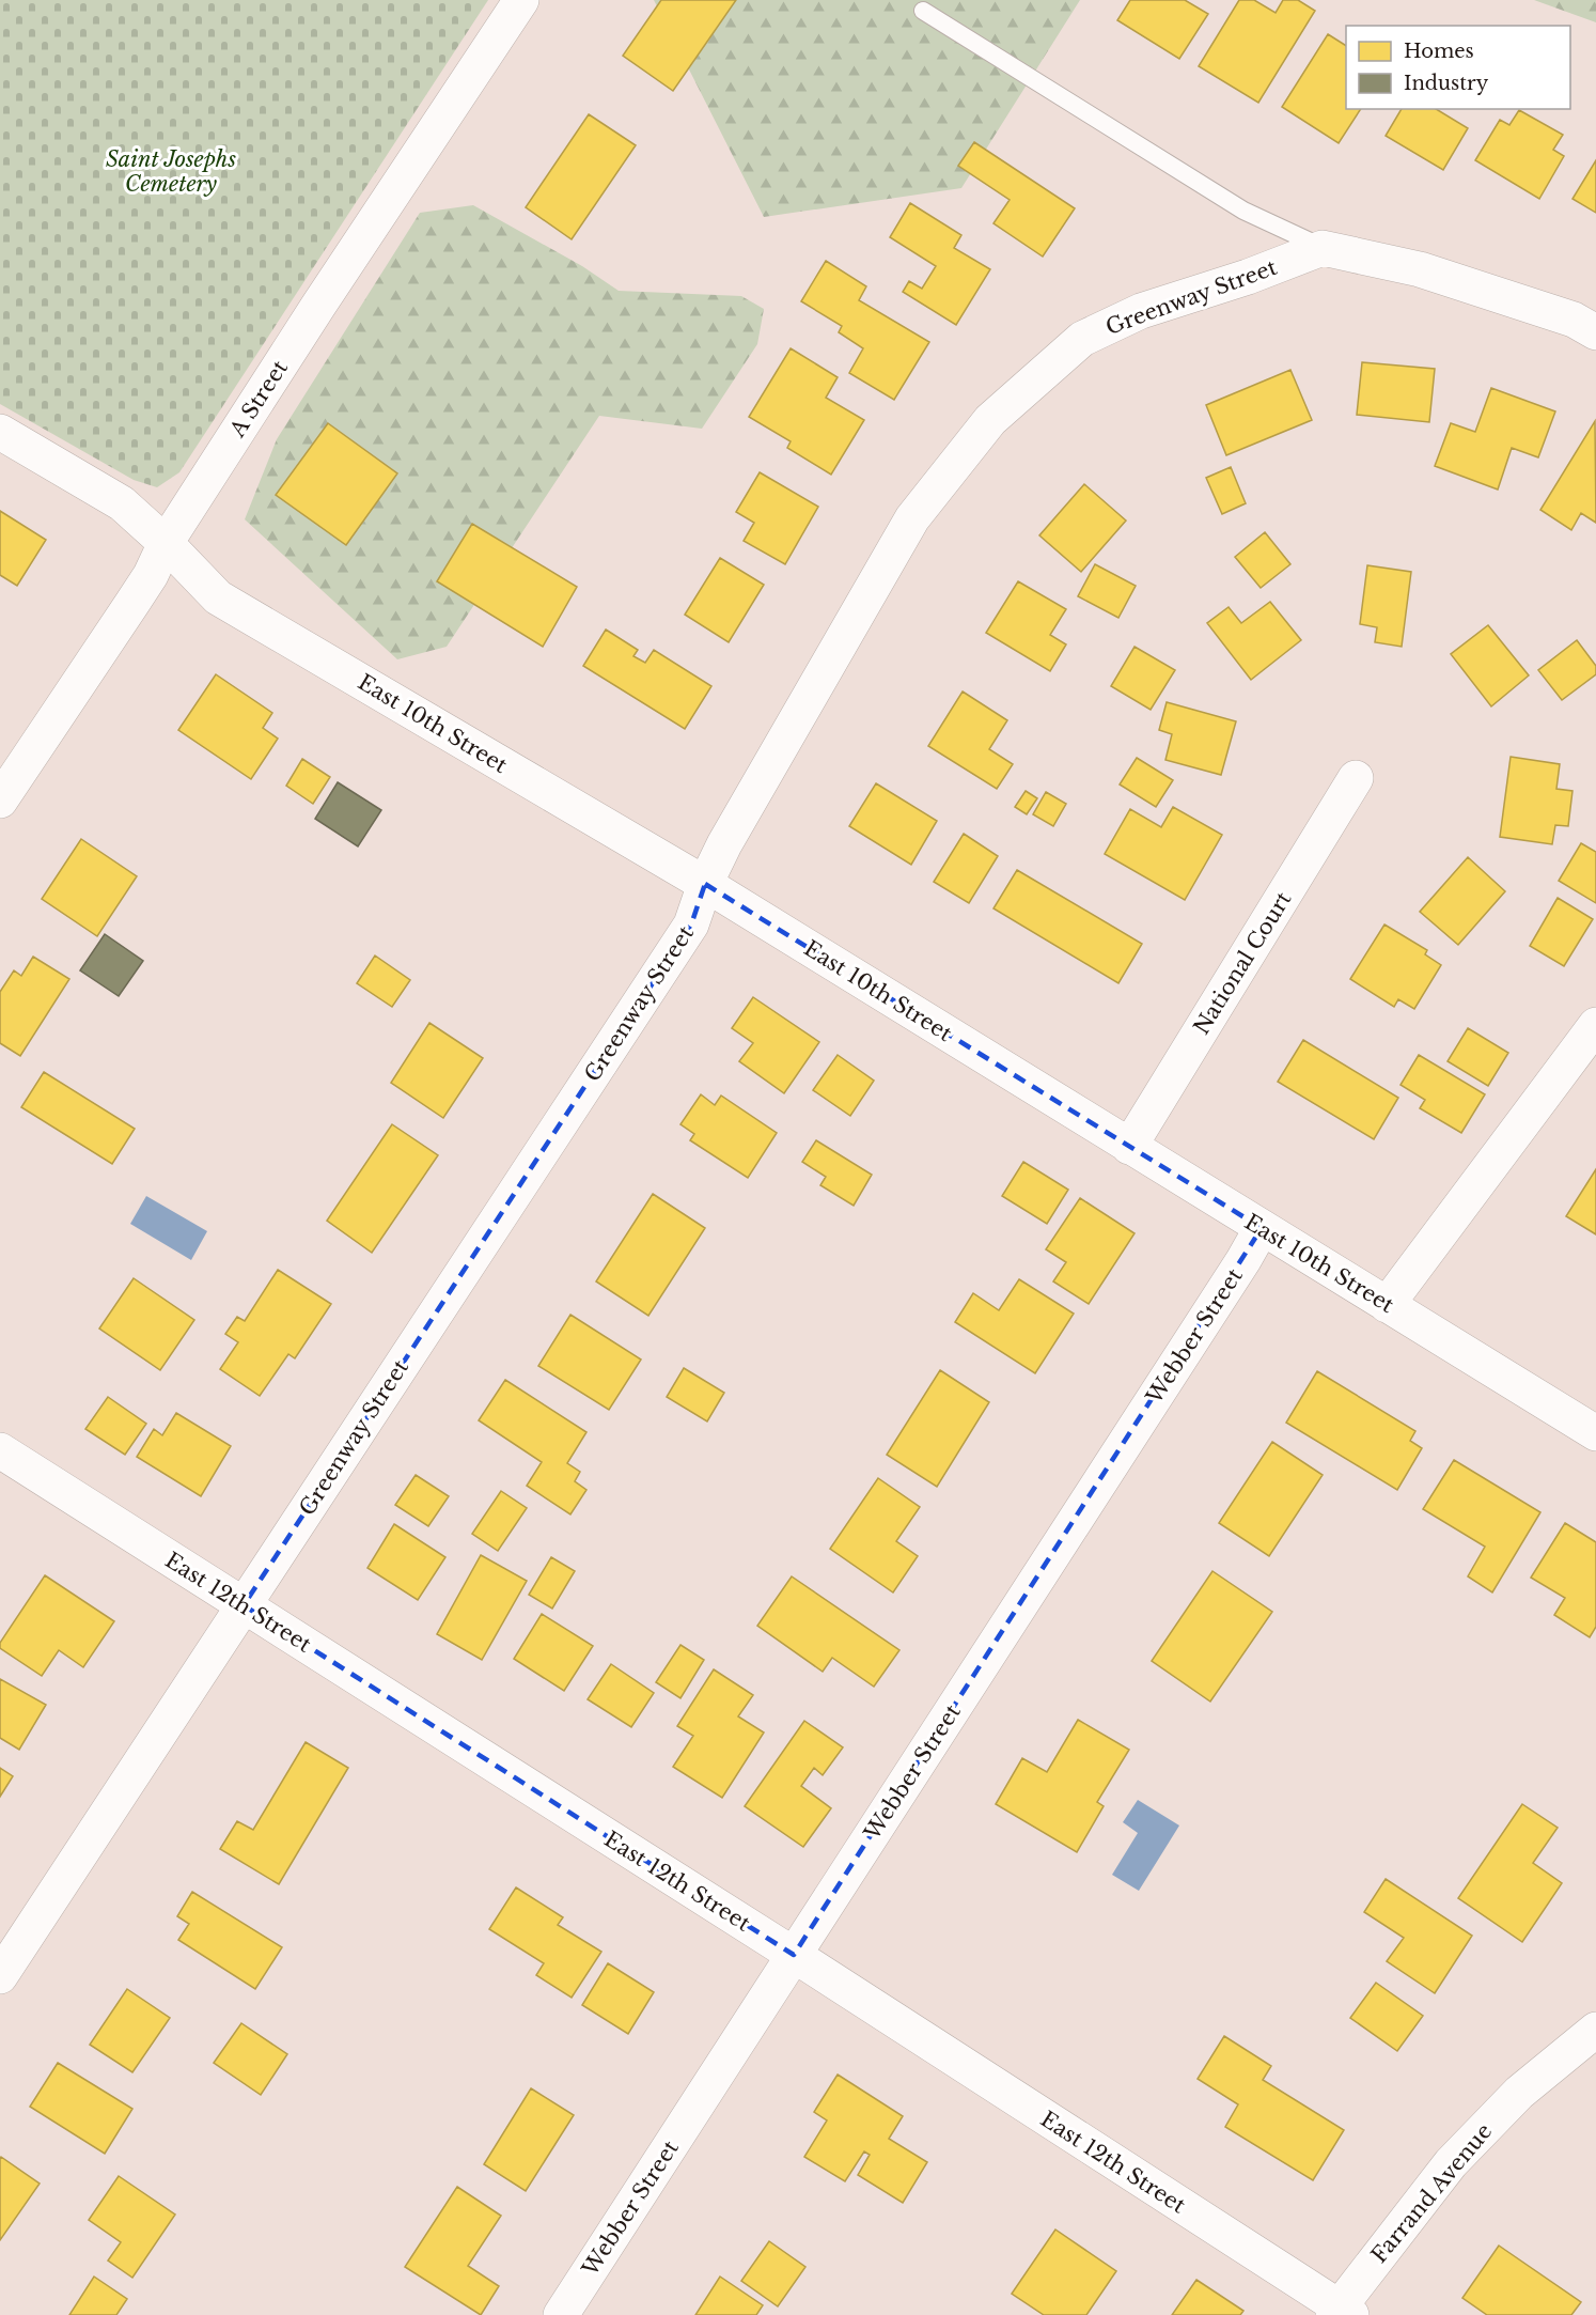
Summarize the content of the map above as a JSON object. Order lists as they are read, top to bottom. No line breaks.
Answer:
{"streets":{"street":["Greenway Street","A Street","East 10th Street","National Court","Webber Street","East 12th Street","Farrand Avenue"]},"crossings":[["Greenway Street","East 10th Street"],["Greenway Street","East 12th Street"],["A Street","East 10th Street"],["East 10th Street","National Court"],["East 10th Street","Webber Street"],["Webber Street","East 12th Street"],["East 12th Street","Farrand Avenue"]],"parks":["Saint Josephs Cemetery"],"legend":["Homes","Industry"]}
